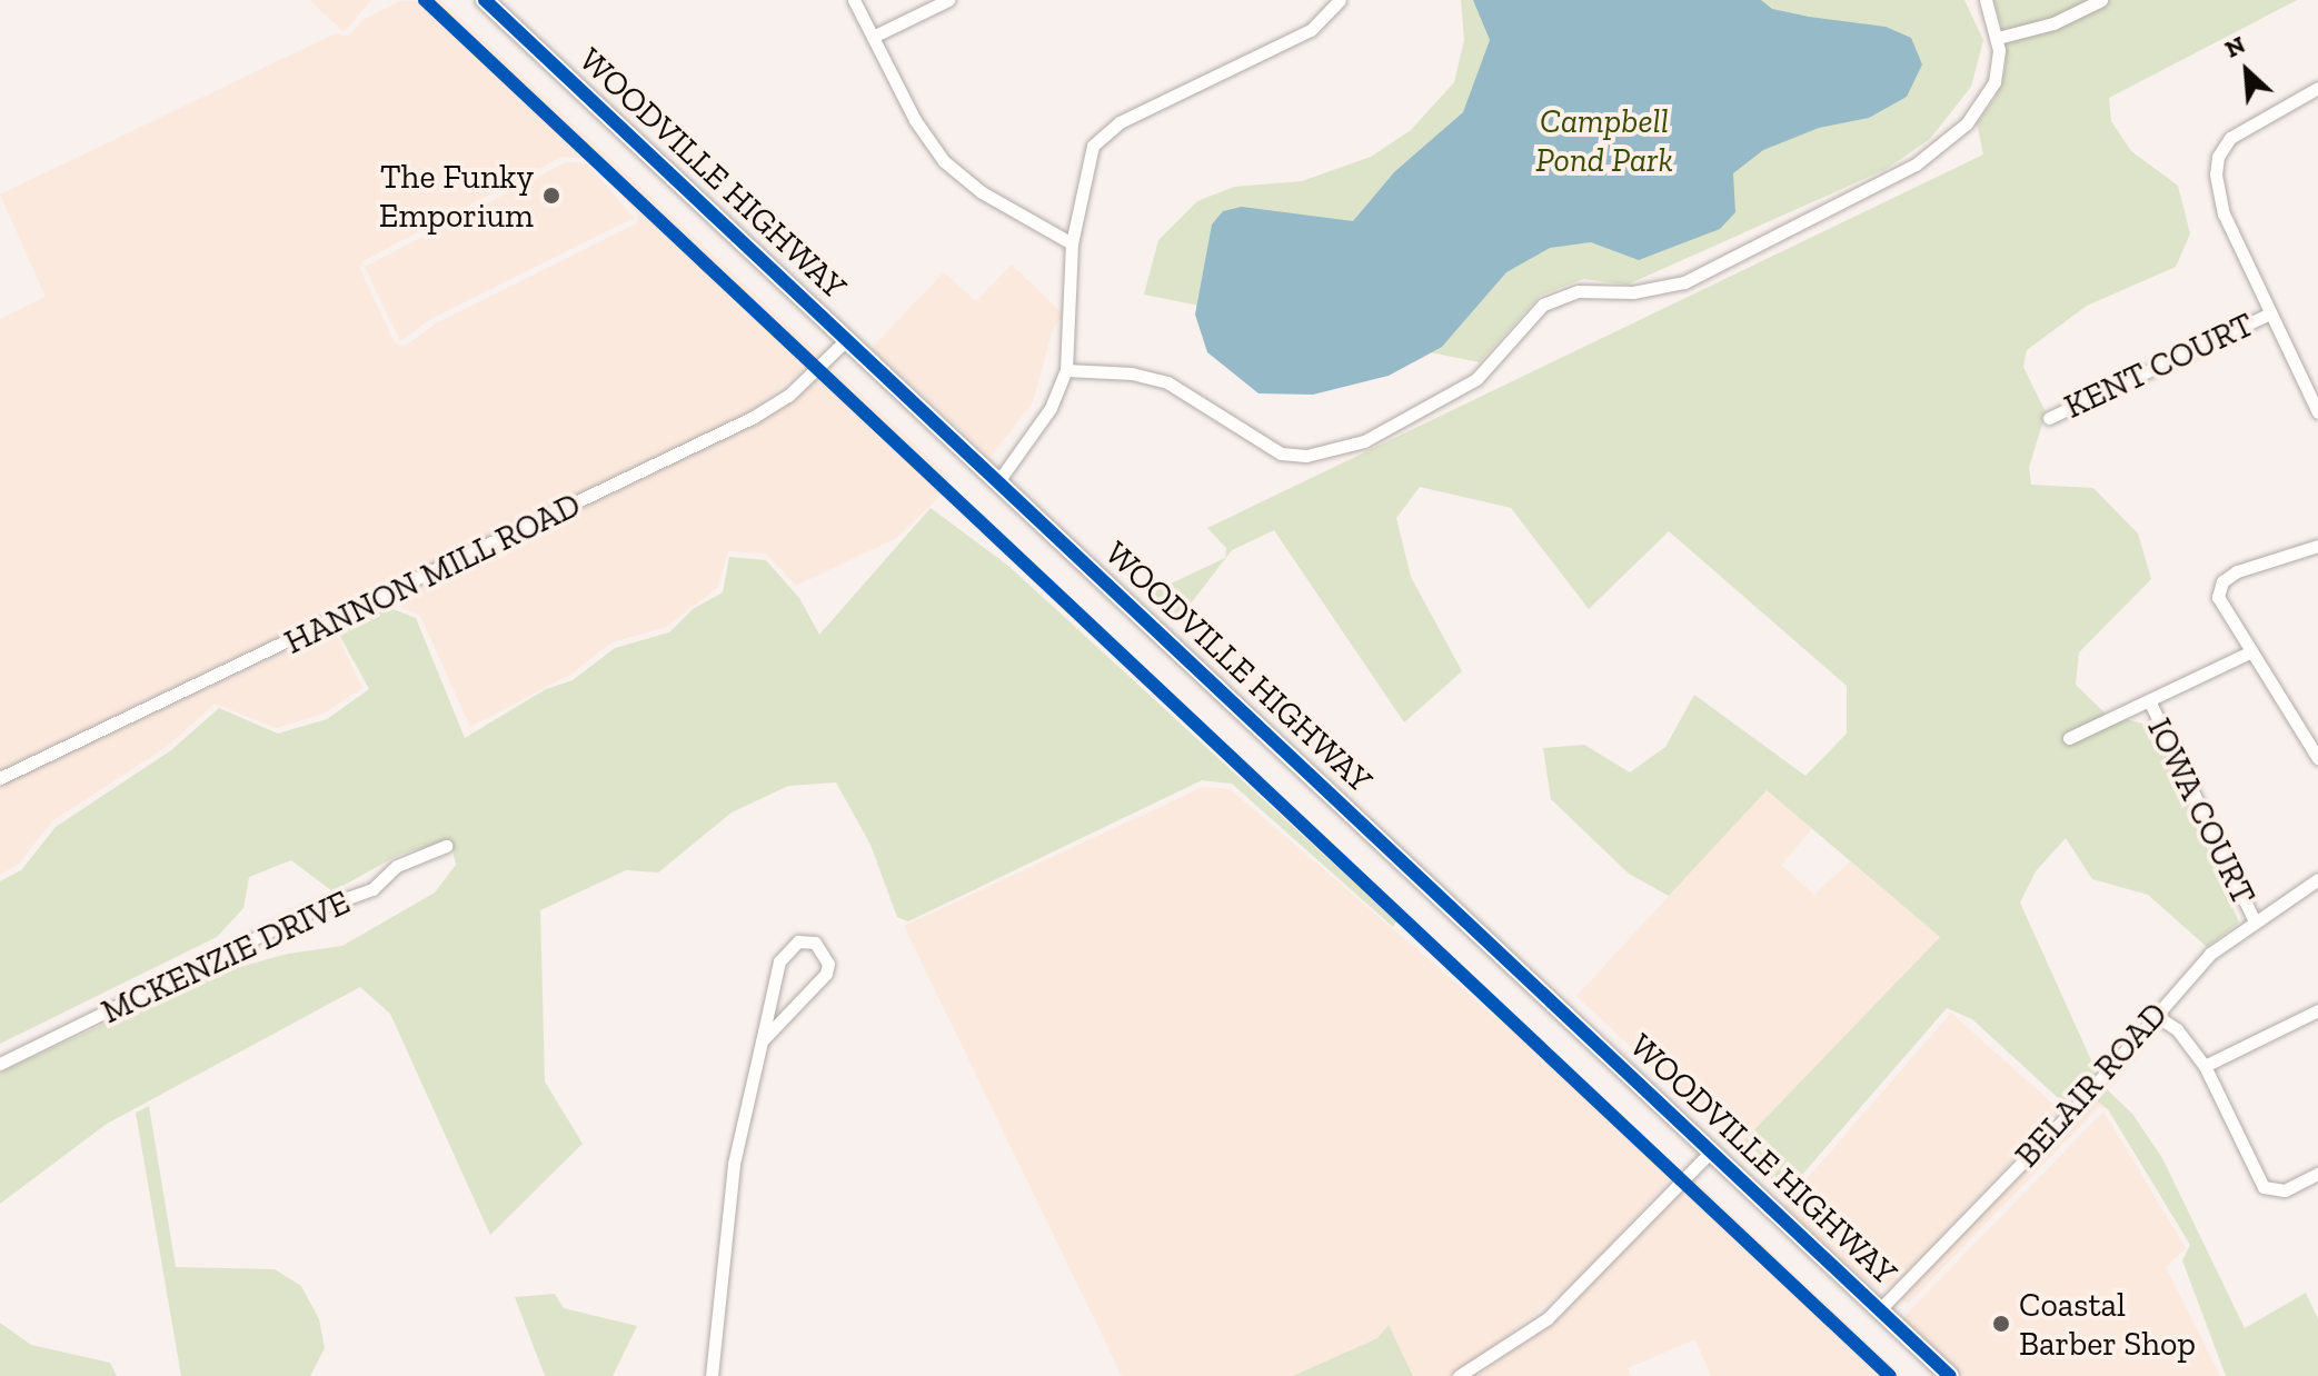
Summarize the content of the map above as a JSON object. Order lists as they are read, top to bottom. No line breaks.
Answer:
{"streets":{"main road":["WOODVILLE HIGHWAY"],"street":["KENT COURT","HANNON MILL ROAD","IOWA COURT","MCKENZIE DRIVE","BELAIR ROAD"]},"crossings":[["WOODVILLE HIGHWAY","HANNON MILL ROAD"],["WOODVILLE HIGHWAY","BELAIR ROAD"],["IOWA COURT","BELAIR ROAD"]],"parks":["Campbell Pond Park"],"places":["The Funky Emporium","Coastal Barber Shop"],"north":"top left"}
